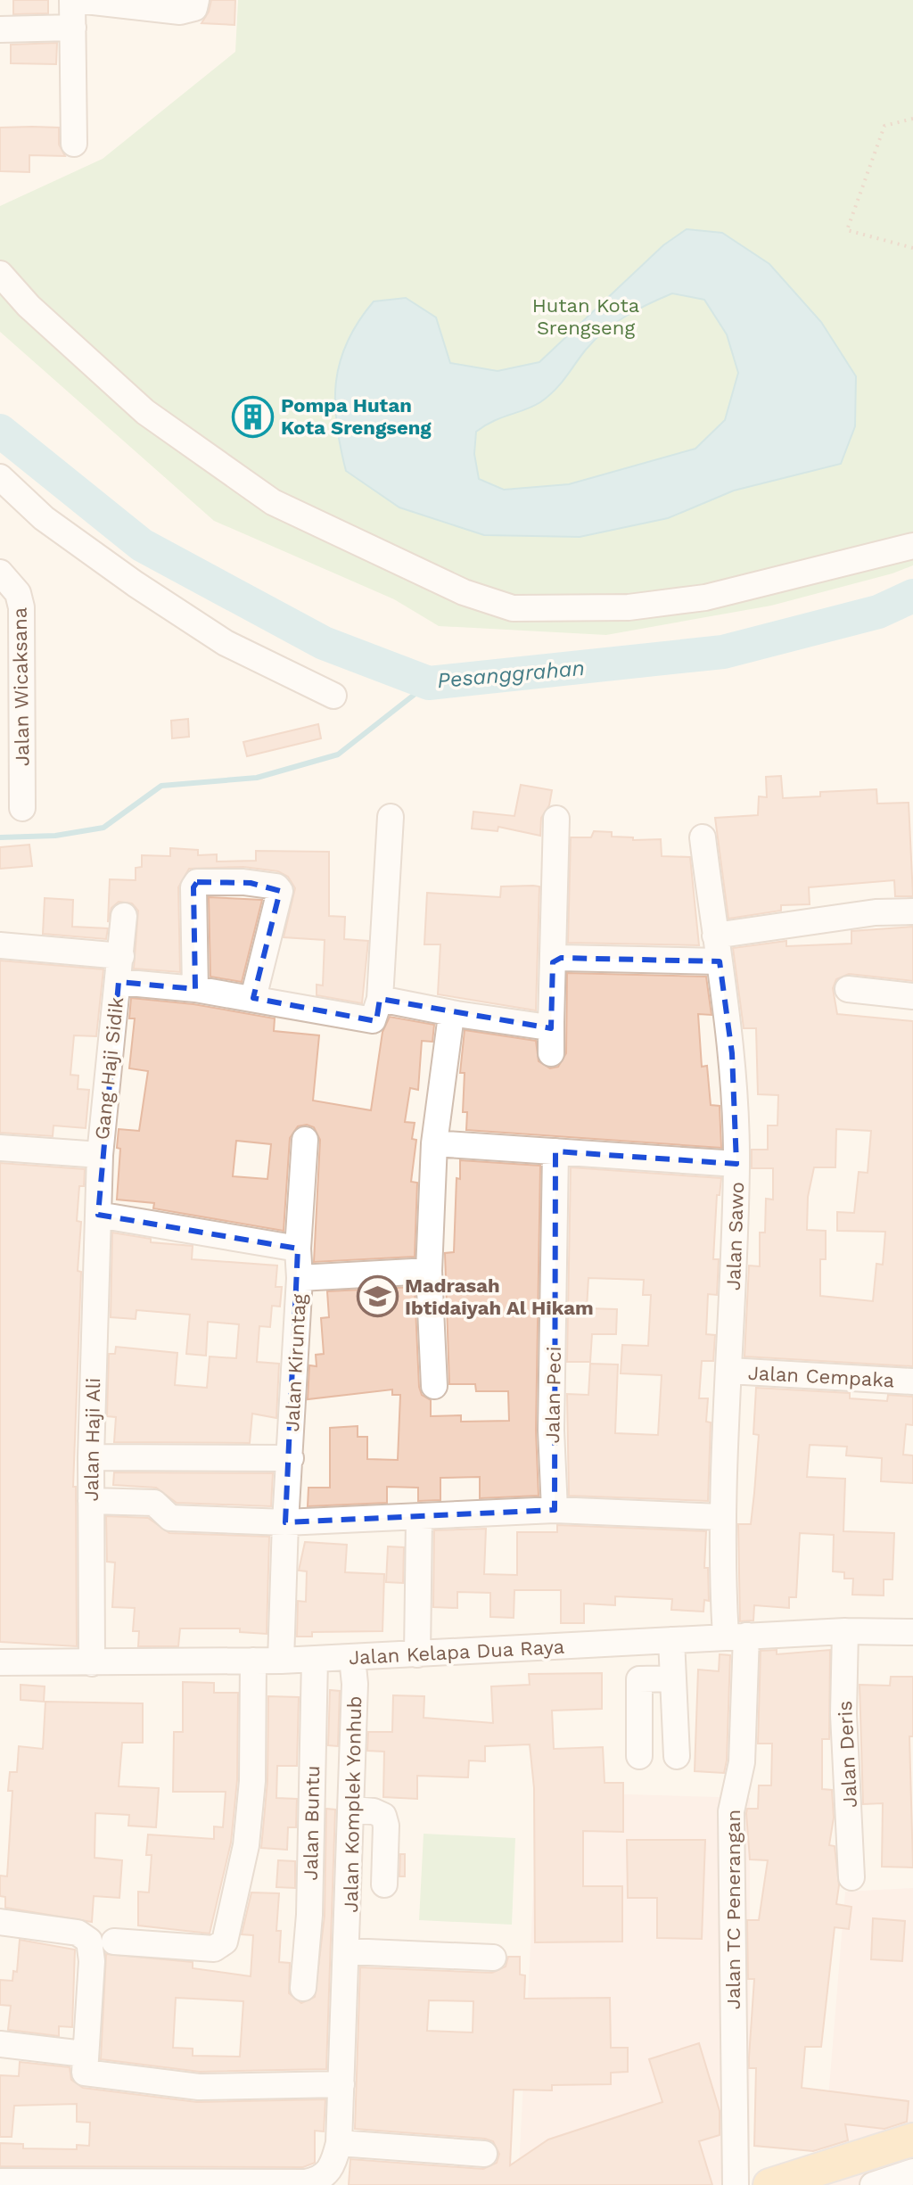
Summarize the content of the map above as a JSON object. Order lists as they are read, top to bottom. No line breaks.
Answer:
{"streets":{"street":["Jalan Wicaksana","Gang Haji Sidik","Jalan Sawo","Jalan Kiruntag","Jalan Cempaka","Jalan Peci","Jalan Haji Ali","Jalan Kelapa Dua Raya","Jalan Deris","Jalan Komplek Yonhub","Jalan Buntu","Jalan TC Penerangan"]},"crossings":[["Gang Haji Sidik","Jalan Haji Ali"],["Jalan Sawo","Jalan Cempaka"],["Jalan Sawo","Jalan Kelapa Dua Raya"],["Jalan Sawo","Jalan TC Penerangan"],["Jalan Kiruntag","Jalan Kelapa Dua Raya"],["Jalan Haji Ali","Jalan Kelapa Dua Raya"],["Jalan Kelapa Dua Raya","Jalan Deris"],["Jalan Kelapa Dua Raya","Jalan Komplek Yonhub"],["Jalan Kelapa Dua Raya","Jalan Buntu"],["Jalan Kelapa Dua Raya","Jalan TC Penerangan"]],"water":["Pesanggrahan"],"parks":["Hutan Kota Srengseng"],"places":{"building":["Pompa Hutan Kota Srengseng"],"school or university":["Madrasah Ibtidaiyah Al Hikam"]}}
